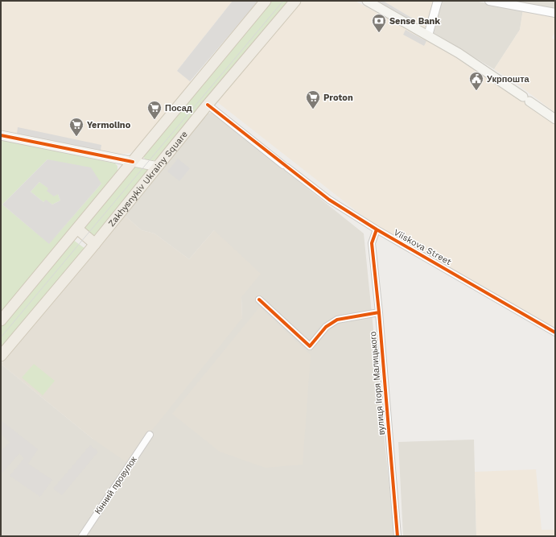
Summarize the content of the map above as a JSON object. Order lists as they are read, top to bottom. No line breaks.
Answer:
{"streets":{"main road":["Zakhysnykiv Ukrainy Square"],"street":["Viiskova Street","вулиця Ігоря Малицького","Кінний провулок"]},"crossings":[["Zakhysnykiv Ukrainy Square","Viiskova Street"],["Viiskova Street","вулиця Ігоря Малицького"]],"places":{"bank":["Sense Bank"],"public building":["Укрпошта"],"supermarket":["Proton","Посад","Yermolino"]}}
